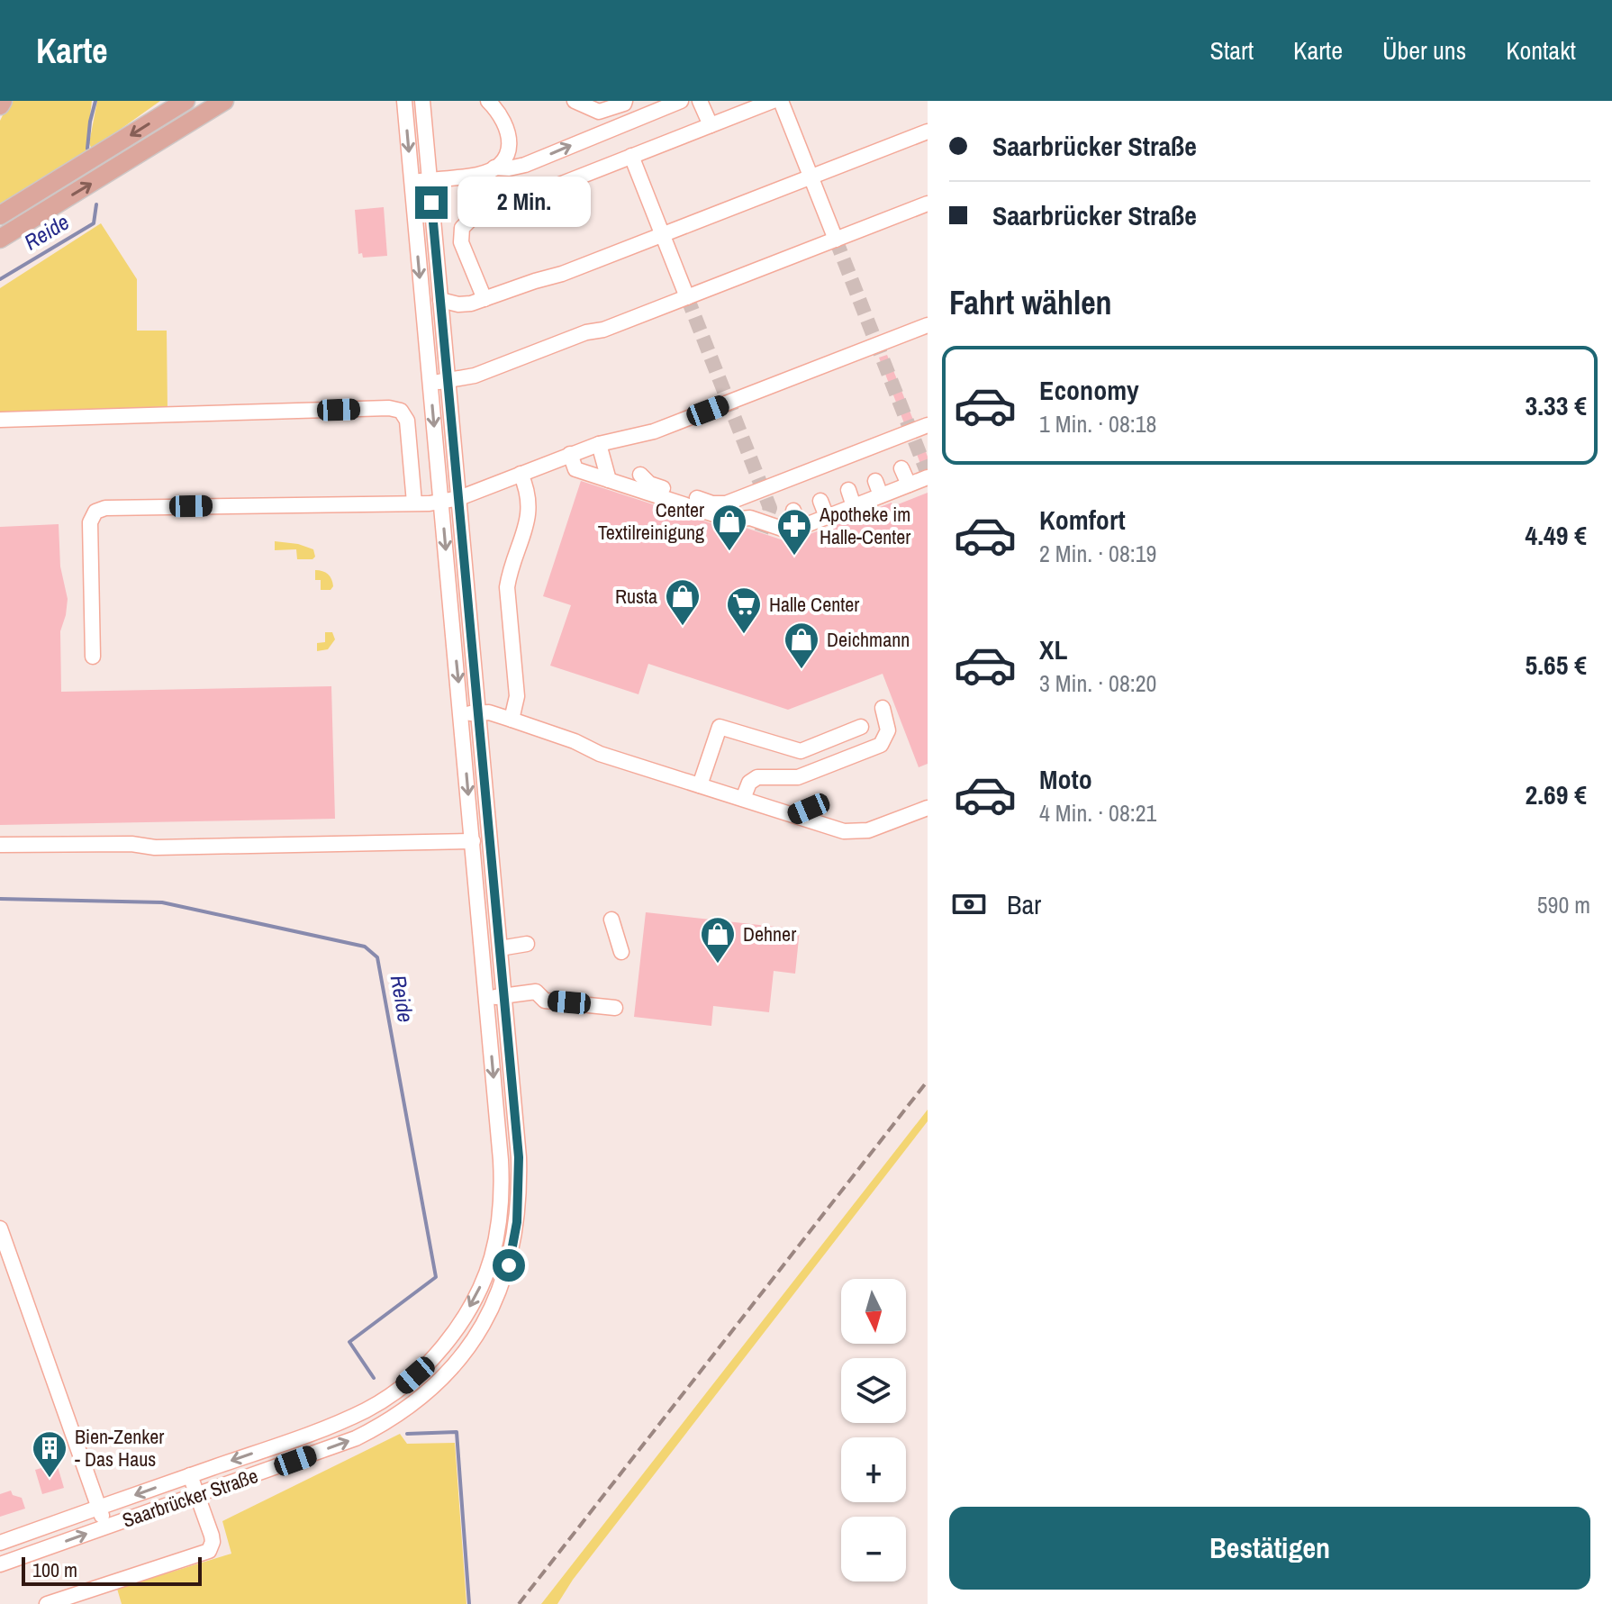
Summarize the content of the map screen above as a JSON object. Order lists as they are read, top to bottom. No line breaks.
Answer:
{"streets":{"street":["Saarbrücker Straße"]},"water":["Reide"],"places":{"shop":["Center Textilreinigung","Rusta","Deichmann","Dehner"],"pharmacy":["Apotheke im Halle-Center"],"supermarket":["Halle Center"],"building":["Bien-Zenker - Das Haus"]},"scale_bar":"100 m","north":"bottom","page":{"header":"Karte","nav":["Start","Karte","Über uns","Kontakt"],"banner":["Saarbrücker Straße","Saarbrücker Straße"],"bubble":"2 Min.","heading":"Fahrt wählen","list":[{"name":"Economy","note":"1 Min. · 08:18","value":"3.33 €"},{"name":"Komfort","note":"2 Min. · 08:19","value":"4.49 €"},{"name":"XL","note":"3 Min. · 08:20","value":"5.65 €"},{"name":"Moto","note":"4 Min. · 08:21","value":"2.69 €"}],"pay":["Bar","590 m"],"map_buttons":["+","−"],"buttons":"Bestätigen","scale":"100 m"}}
